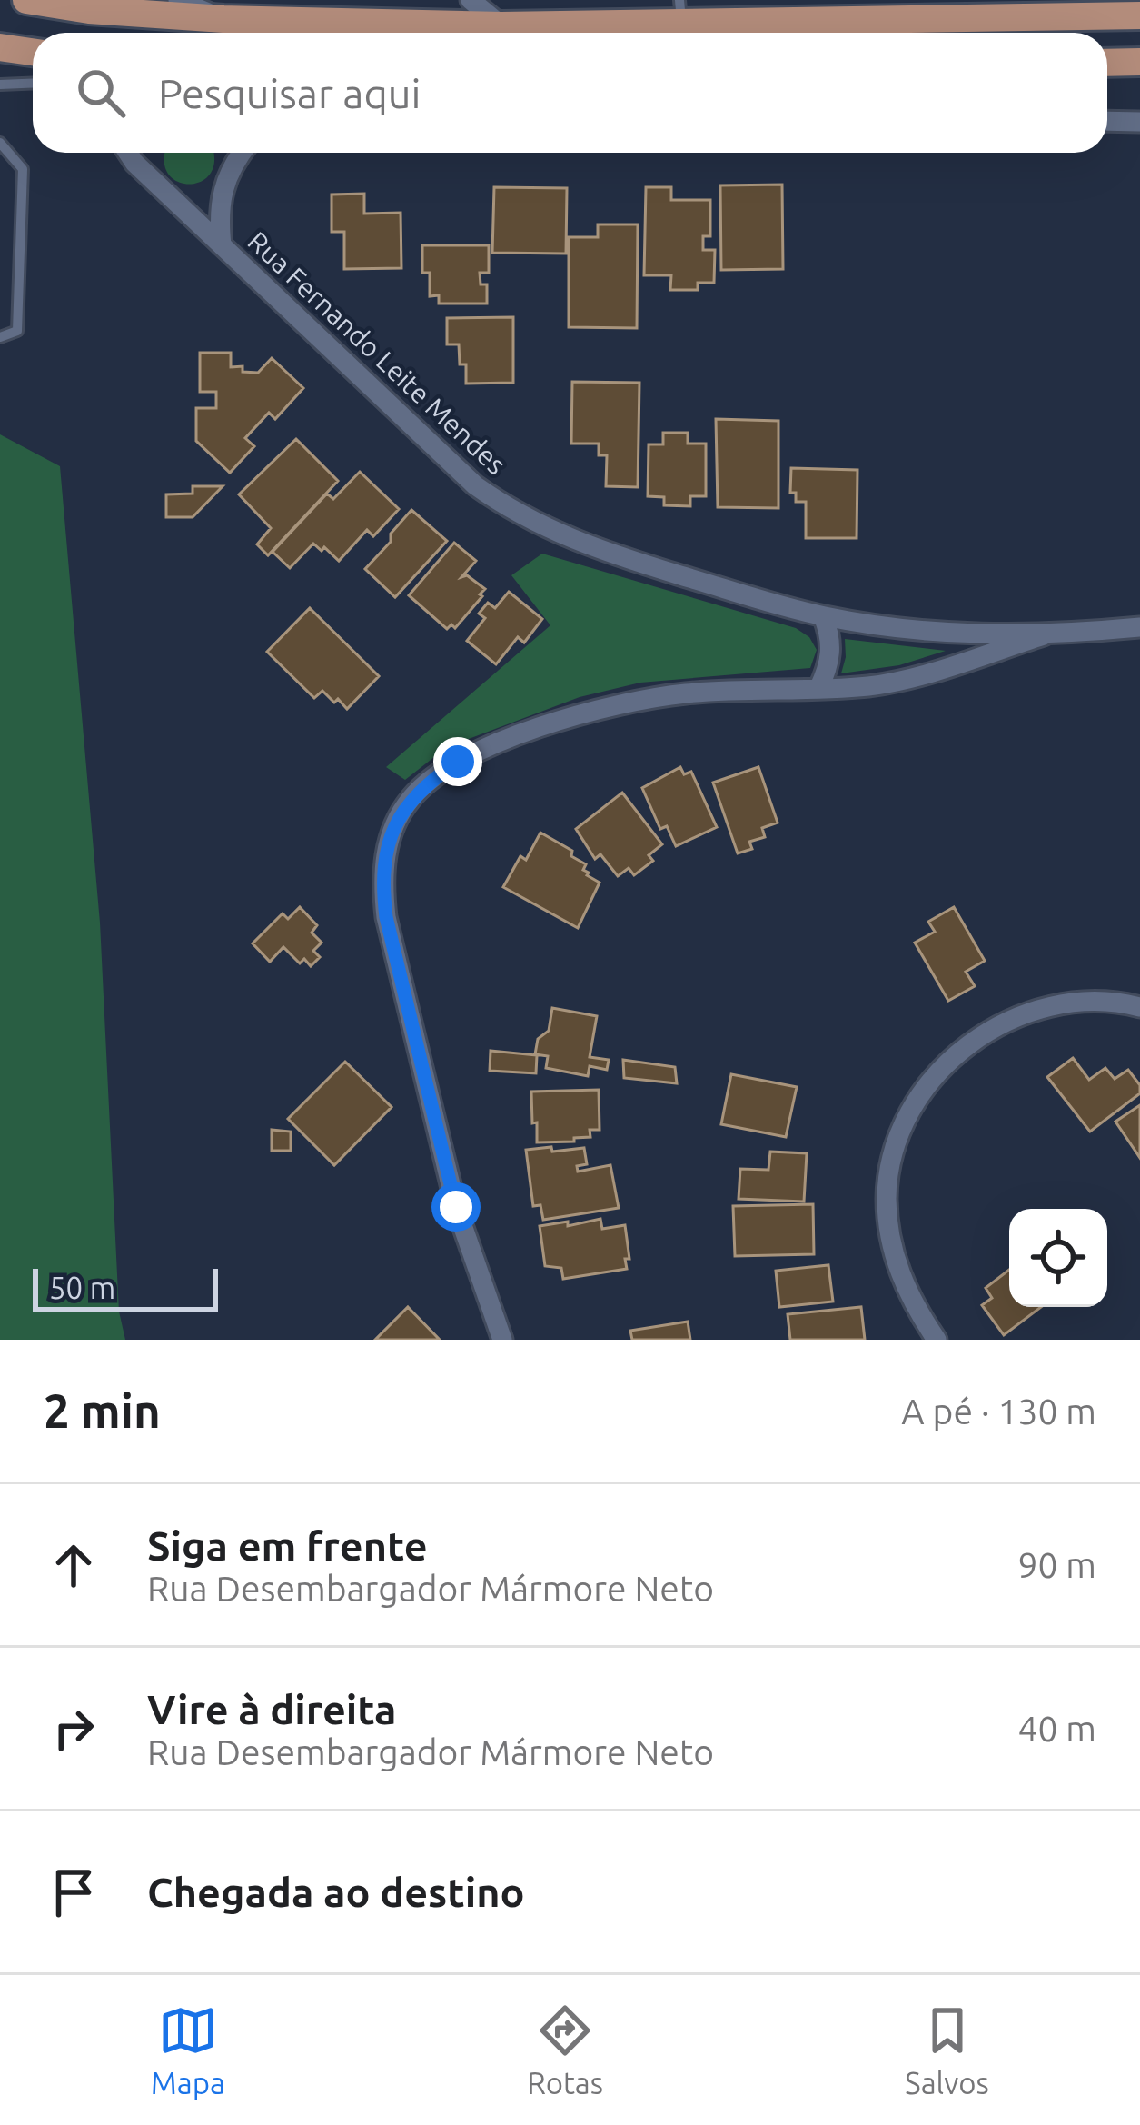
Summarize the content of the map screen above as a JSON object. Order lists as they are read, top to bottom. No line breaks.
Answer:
{"streets":{"street":["Rua Fernando Leite Mendes"]},"scale_bar":"50 m","page":{"search":"Pesquisar aqui","scale":"50 m","heading":["2 min","A pé · 130 m"],"list":[["Siga em frente","Rua Desembargador Mármore Neto","90 m"],["Vire à direita","Rua Desembargador Mármore Neto","40 m"],"Chegada ao destino"],"nav":["Mapa","Rotas","Salvos"]}}
